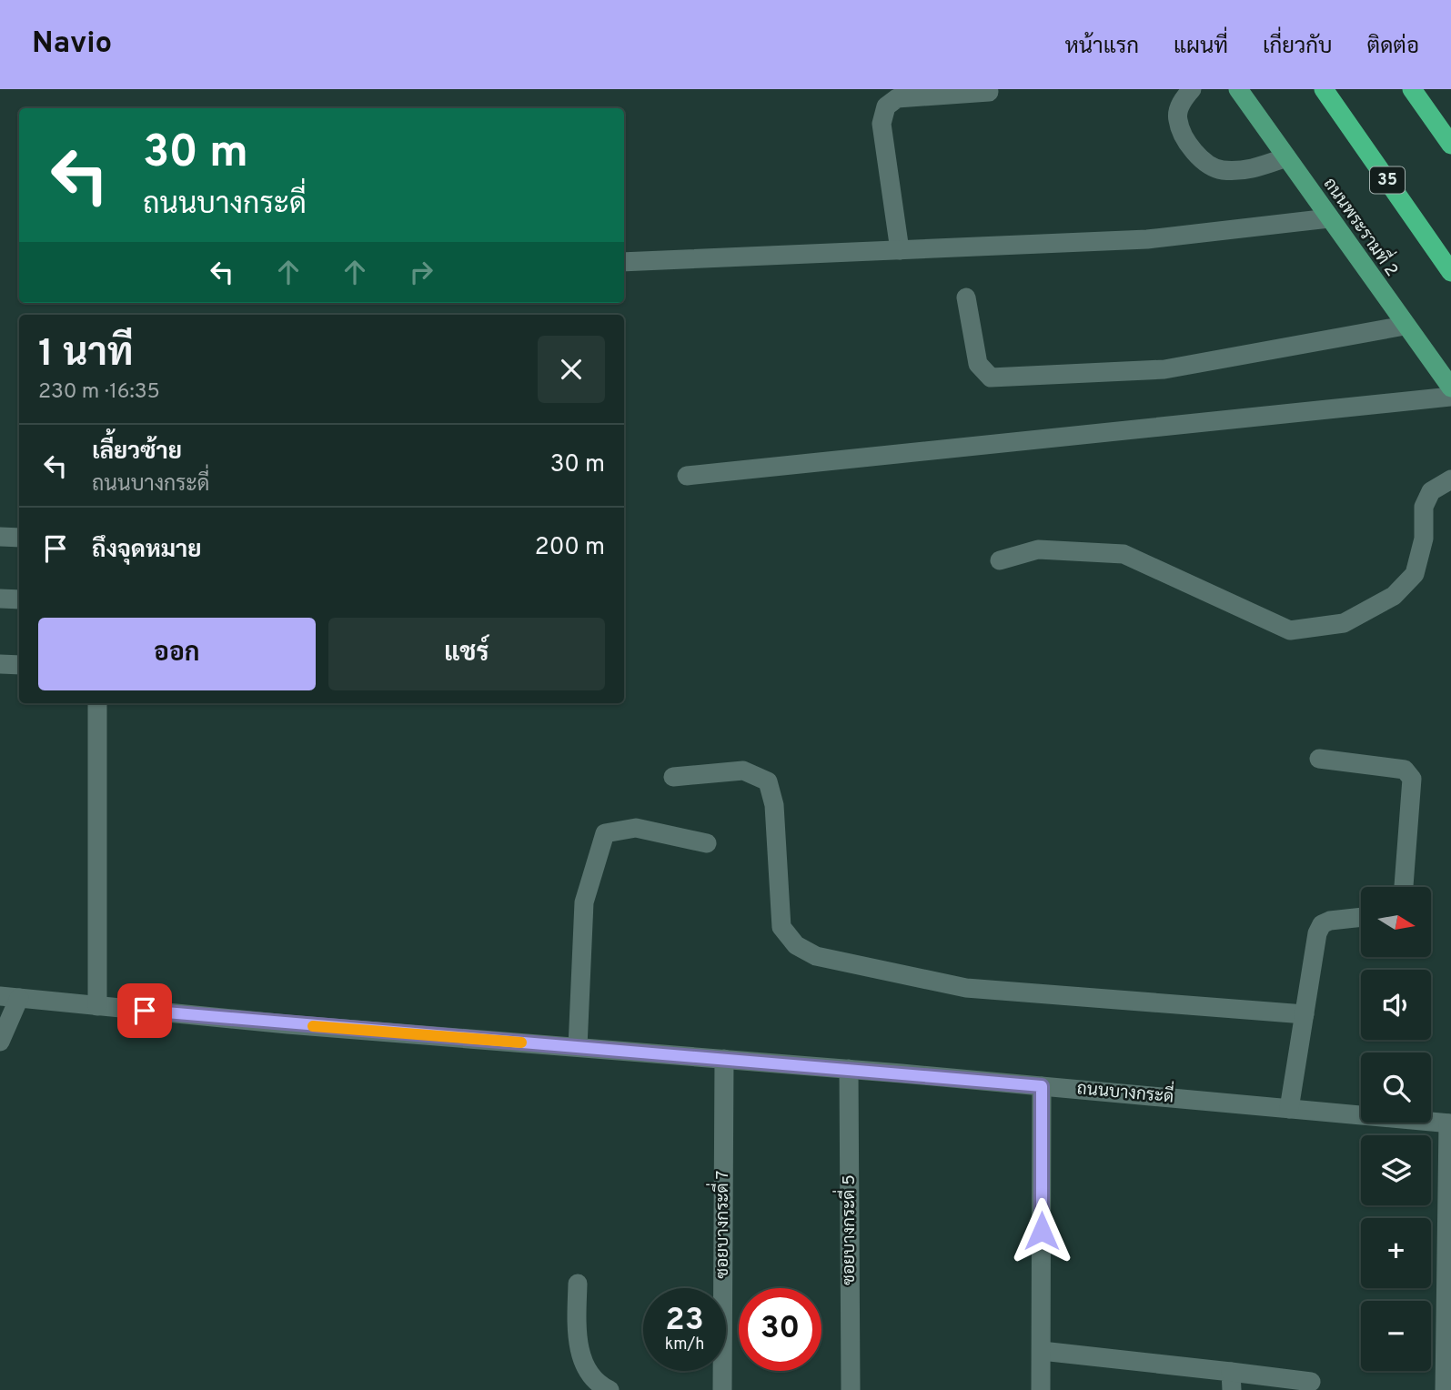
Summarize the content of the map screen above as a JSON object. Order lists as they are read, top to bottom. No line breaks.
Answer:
{"streets":{"highway":["35"],"main road":["ถนนพระรามที่ 2"],"street":["ถนนบางกระดี่","ซอยบางกระดี่ 7","ซอยบางกระดี่ 5"]},"crossings":[["ถนนบางกระดี่","ซอยบางกระดี่ 7"],["ถนนบางกระดี่","ซอยบางกระดี่ 5"]],"north":"right","page":{"header":"Navio","nav":["หน้าแรก","แผนที่","เกี่ยวกับ","ติดต่อ"],"turn":["30 m","ถนนบางกระดี่"],"heading":["1 นาที","230 m · 16:35"],"list":[{"name":"เลี้ยวซ้าย","note":"ถนนบางกระดี่","value":"30 m"},{"name":"ถึงจุดหมาย","value":"200 m"}],"buttons":["ออก","แชร์"],"map_buttons":["+","−"],"speed":"23 km/h","limit":"30"}}
